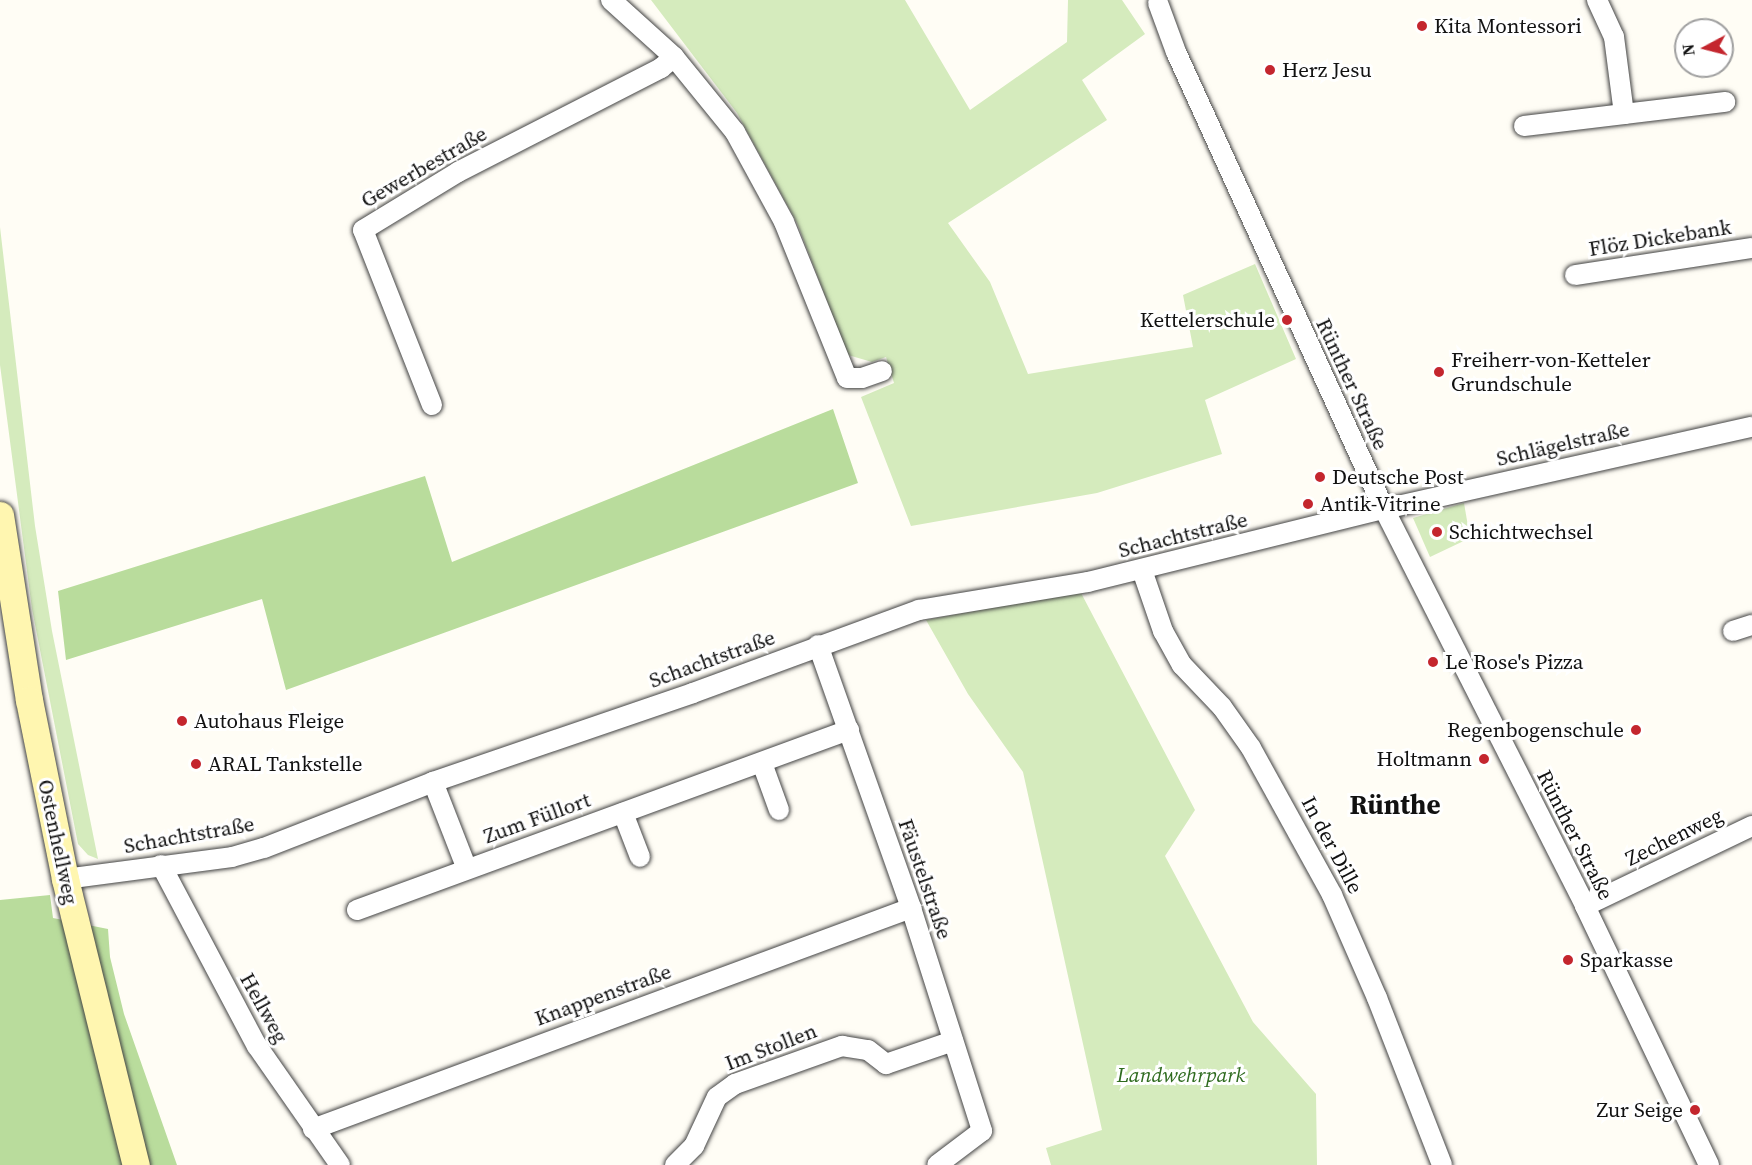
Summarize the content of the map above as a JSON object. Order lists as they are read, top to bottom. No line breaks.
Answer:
{"streets":{"main road":["Ostenhellweg"],"street":["Gewerbestraße","Flöz Dickebank","Rünther Straße","Schlägelstraße","Schachtstraße","Zum Füllort","Zechenweg","In der Dille","Fäustelstraße","Knappenstraße","Hellweg","Im Stollen"]},"crossings":[["Rünther Straße","Schlägelstraße"],["Rünther Straße","Schachtstraße"],["Rünther Straße","Zechenweg"],["Schlägelstraße","Schachtstraße"],["Schachtstraße","Zum Füllort"],["Schachtstraße","Ostenhellweg"],["Schachtstraße","In der Dille"],["Schachtstraße","Fäustelstraße"],["Schachtstraße","Hellweg"],["Zum Füllort","Fäustelstraße"],["Fäustelstraße","Knappenstraße"],["Fäustelstraße","Im Stollen"],["Knappenstraße","Hellweg"]],"districts":["Rünthe"],"parks":["Landwehrpark"],"places":["Kita Montessori","Herz Jesu","Kettelerschule","Freiherr-von-Ketteler Grundschule","Deutsche Post","Antik-Vitrine","Schichtwechsel","Le Rose's Pizza","Autohaus Fleige","Regenbogenschule","Holtmann","ARAL Tankstelle","Sparkasse","Zur Seige"],"north":"left"}
